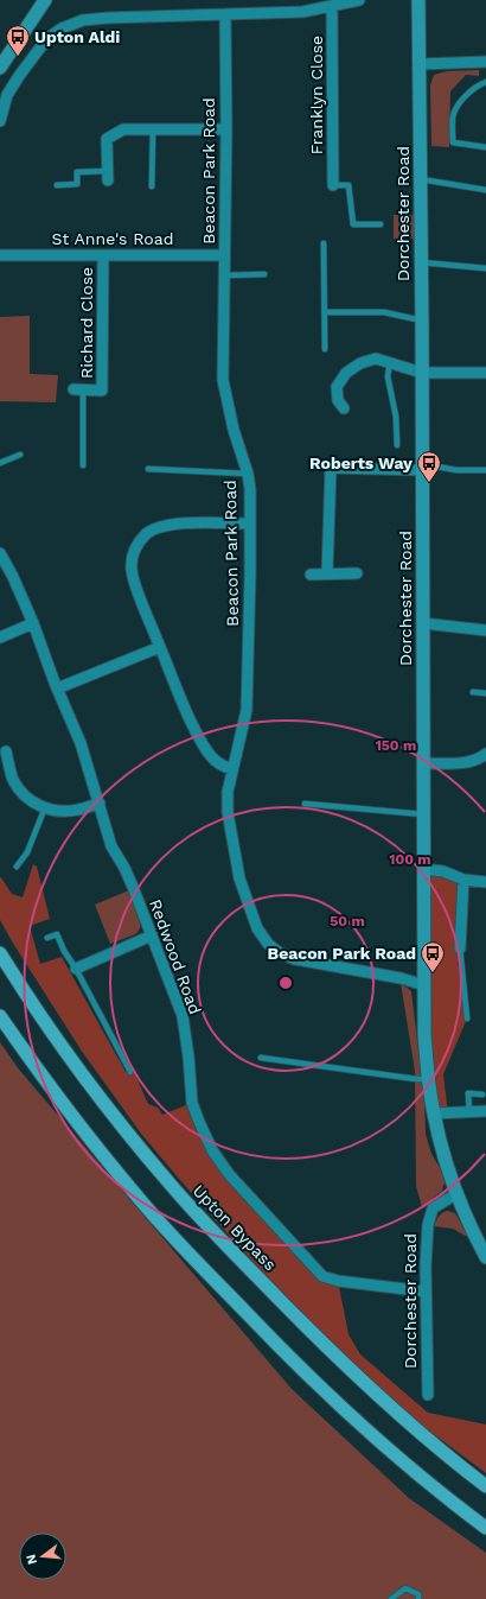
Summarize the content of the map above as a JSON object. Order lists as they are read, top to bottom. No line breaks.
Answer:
{"streets":{"highway":["Upton Bypass"],"main road":["Dorchester Road"],"street":["Franklyn Close","Beacon Park Road","St Anne's Road","Richard Close","Redwood Road"]},"crossings":[["Beacon Park Road","Dorchester Road"],["Beacon Park Road","St Anne's Road"],["Dorchester Road","Redwood Road"],["St Anne's Road","Richard Close"]],"places":{"bus stop":["Upton Aldi","Roberts Way","Beacon Park Road"]},"north":"left","rings":["150 m","100 m","50 m"]}
